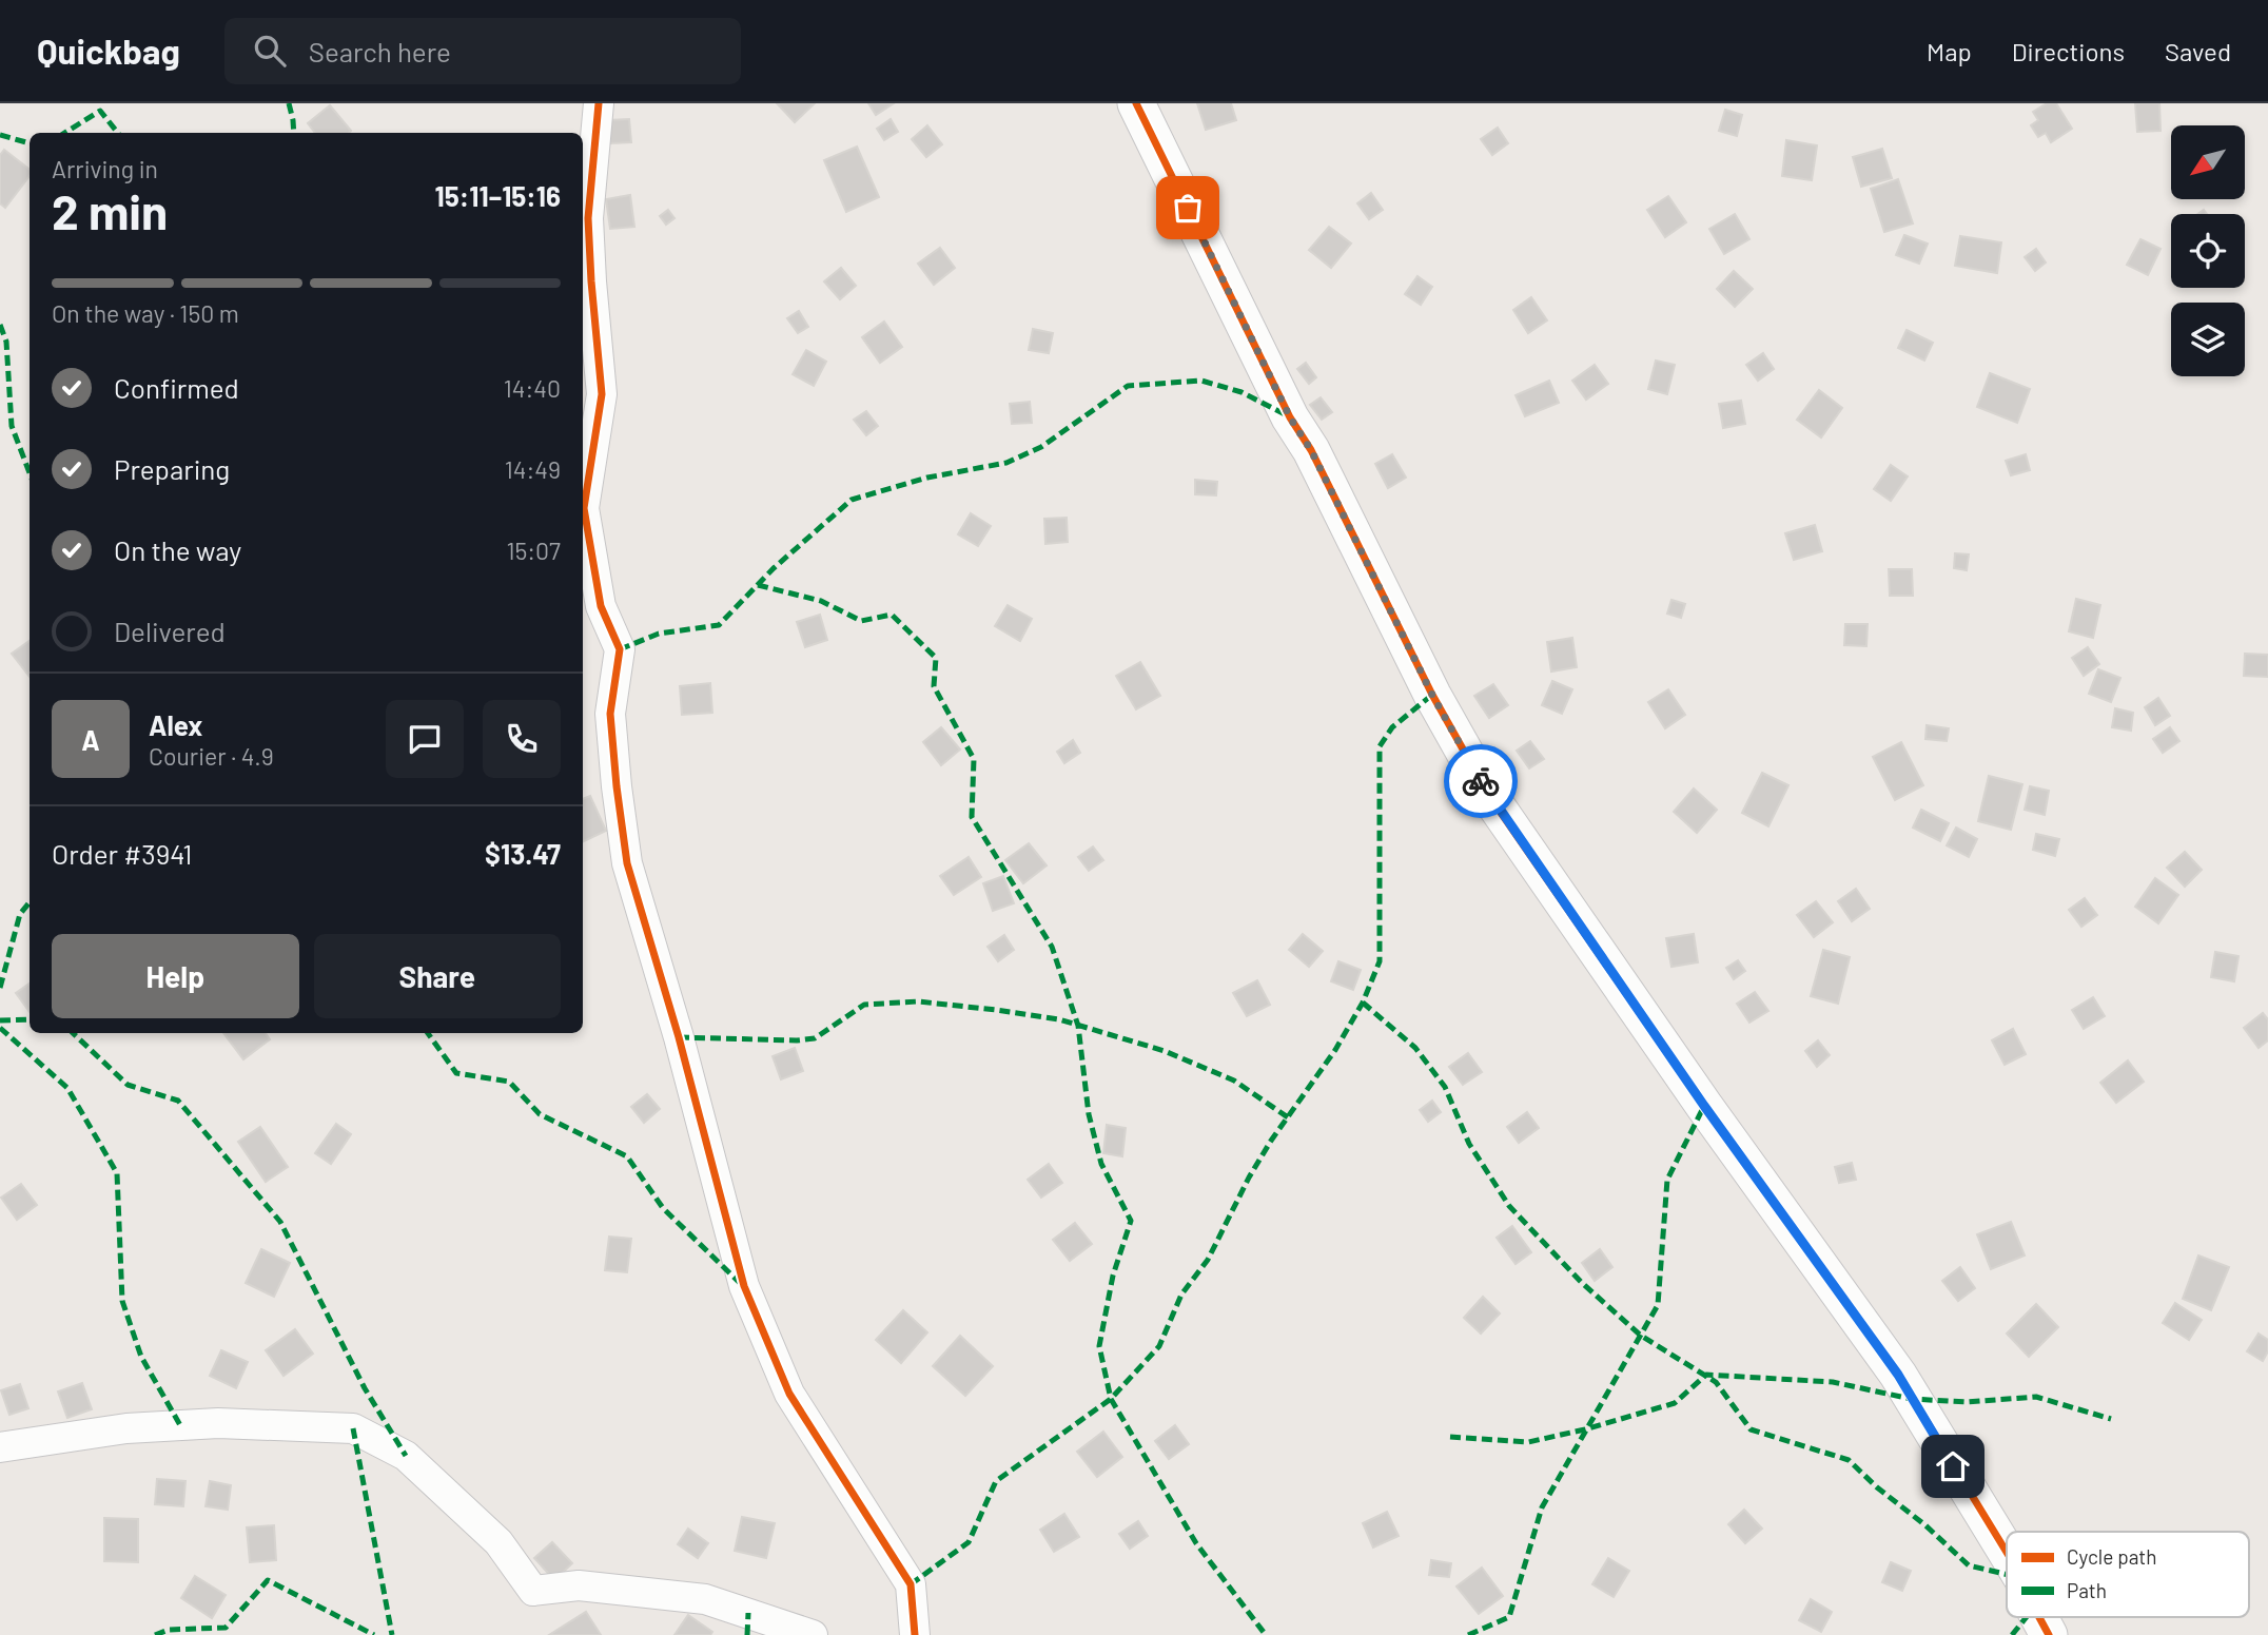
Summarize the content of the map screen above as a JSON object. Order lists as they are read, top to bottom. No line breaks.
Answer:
{"legend":["Cycle path","Path"],"north":"bottom left","page":{"header":"Quickbag","search":"Search here","nav":["Map","Directions","Saved"],"heading":["2 min","Arriving in","15:11–15:16"],"panel":["Alex","Courier · 4.9","Order #3941","$13.47"],"bar":"On the way · 150 m","list":[["Confirmed","14:40"],["Preparing","14:49"],["On the way","15:07"],"Delivered"],"round":"A","buttons":["Help","Share"]}}
